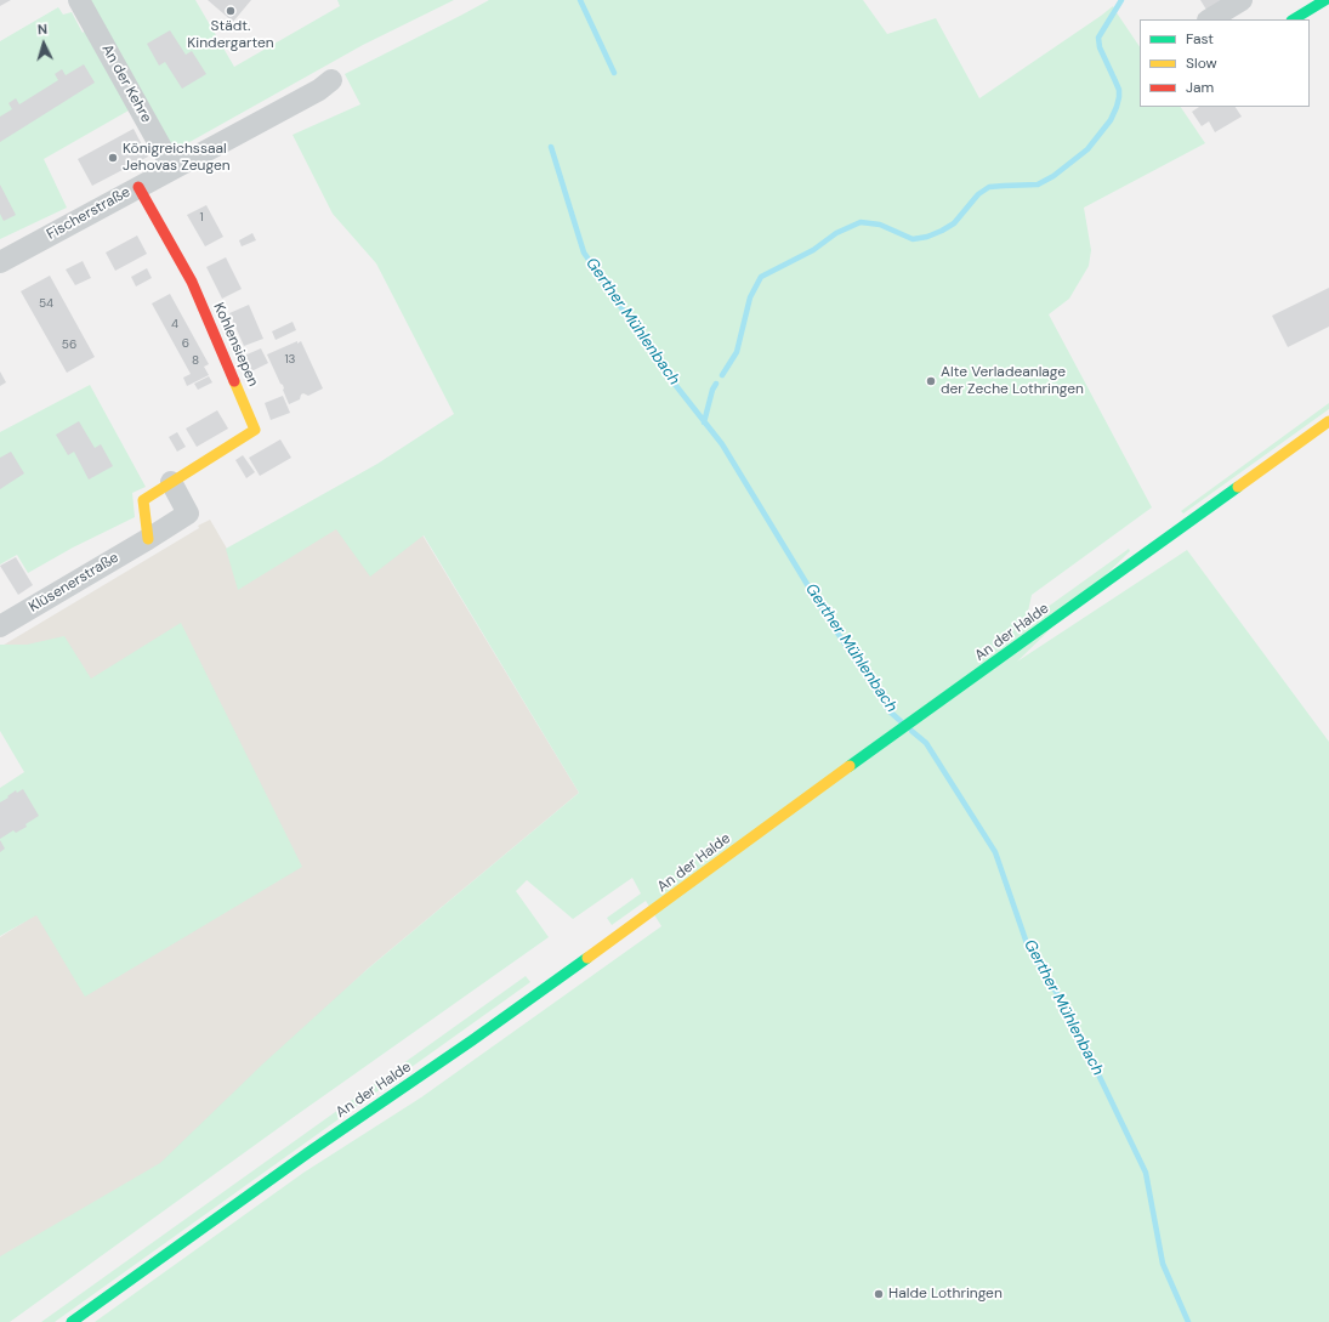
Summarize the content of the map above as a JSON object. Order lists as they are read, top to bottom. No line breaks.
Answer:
{"streets":{"street":["An der Kehre","Fischerstraße","Kohlensiepen","Klüsenerstraße","An der Halde"]},"crossings":[["An der Kehre","Fischerstraße"],["Fischerstraße","Kohlensiepen"],["Kohlensiepen","Klüsenerstraße"]],"water":["Gerther Mühlenbach"],"places":["Städt. Kindergarten","Königreichssaal Jehovas Zeugen","Alte Verladeanlage der Zeche Lothringen","Halde Lothringen"],"house_numbers":["1","54","4","6","56","13","8"],"legend":["Fast","Slow","Jam"],"north":"top"}
